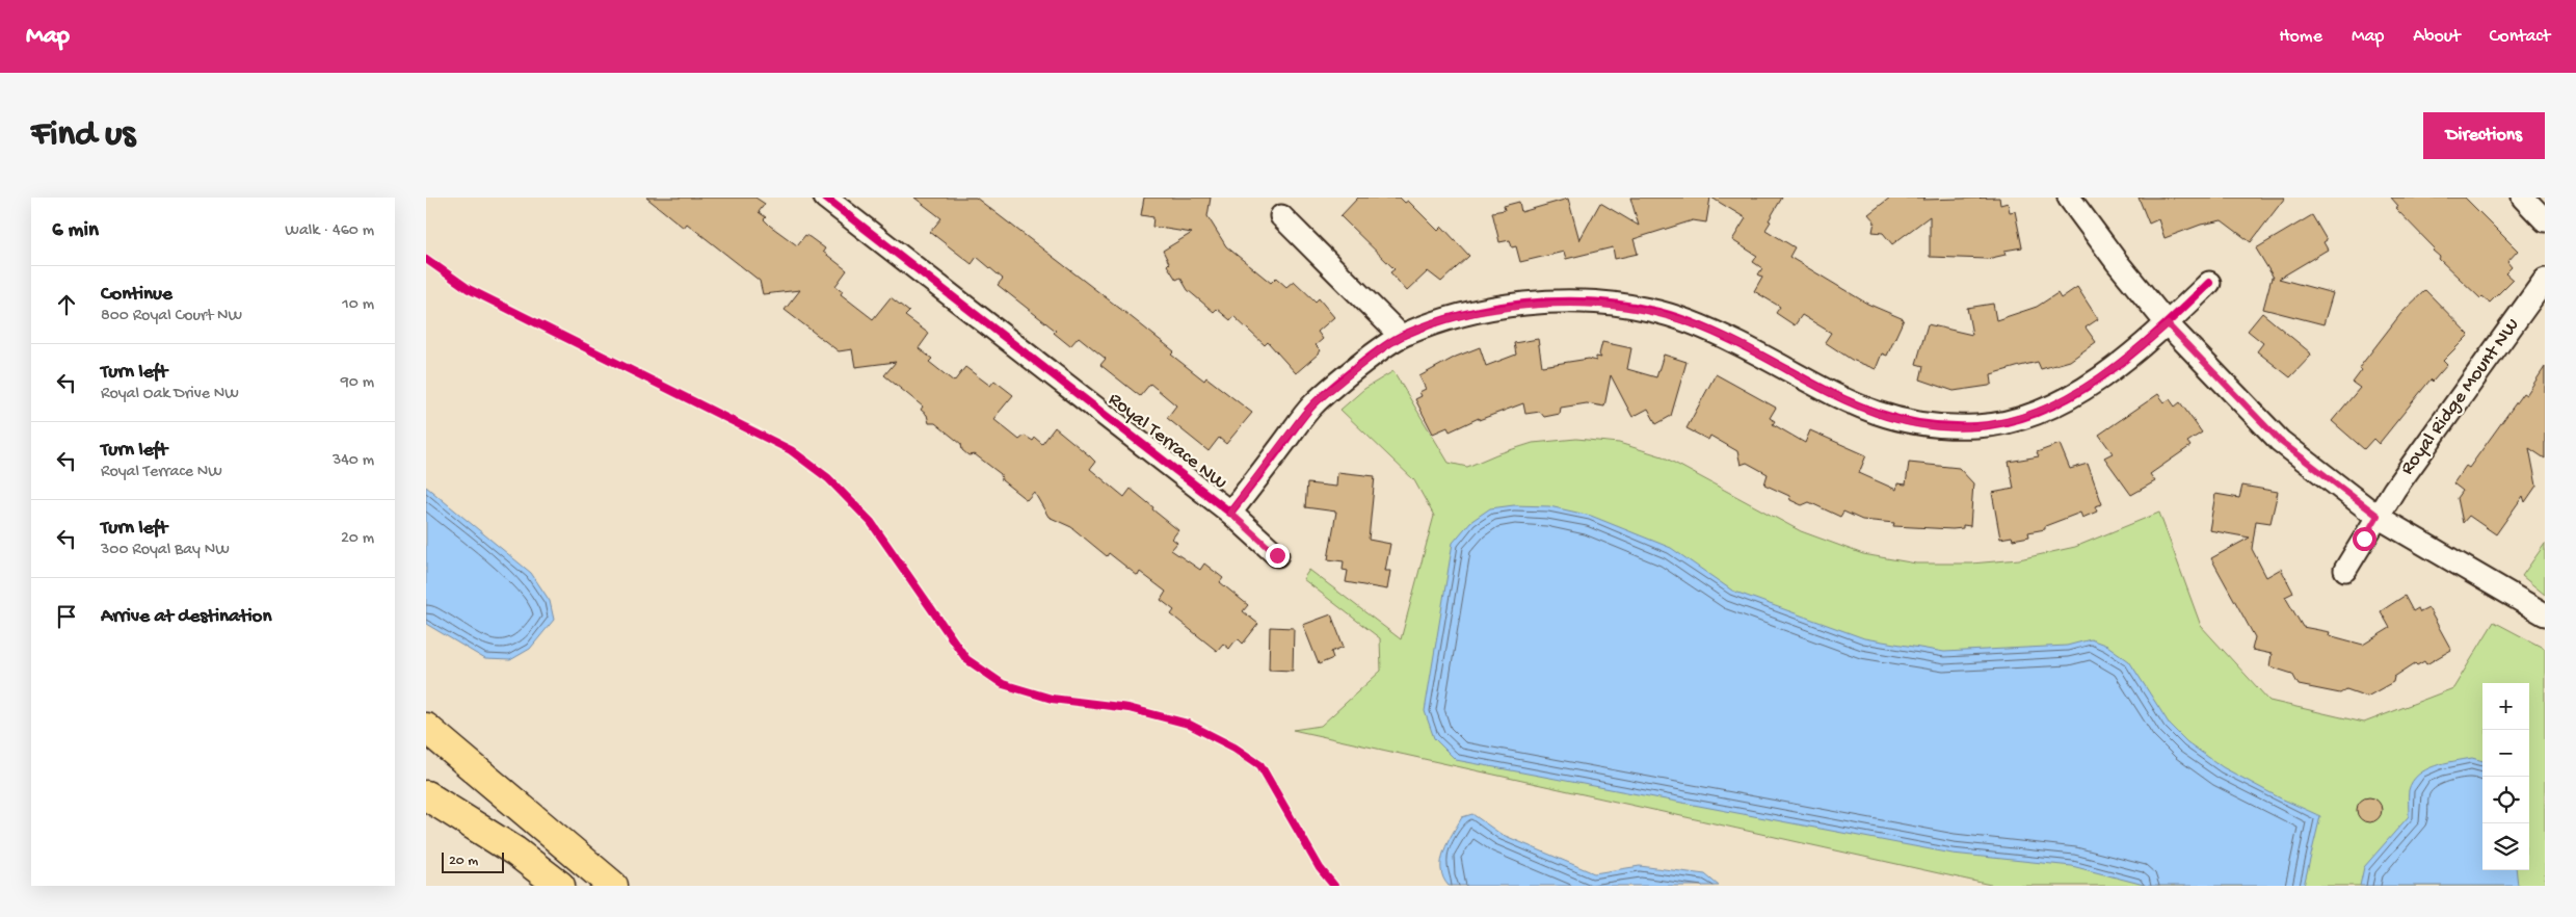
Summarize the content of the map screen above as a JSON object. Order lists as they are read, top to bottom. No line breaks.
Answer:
{"streets":{"street":["Royal Ridge Mount NW","Royal Terrace NW"]},"scale_bar":"20 m","page":{"header":"Map","nav":["Home","Map","About","Contact"],"buttons":"Directions","title":"Find us","heading":["6 min","Walk · 460 m"],"list":[["Continue","800 Royal Court NW","10 m"],["Turn left","Royal Oak Drive NW","90 m"],["Turn left","Royal Terrace NW","340 m"],["Turn left","300 Royal Bay NW","20 m"],"Arrive at destination"],"map_buttons":["+","−"],"scale":"20 m"}}
